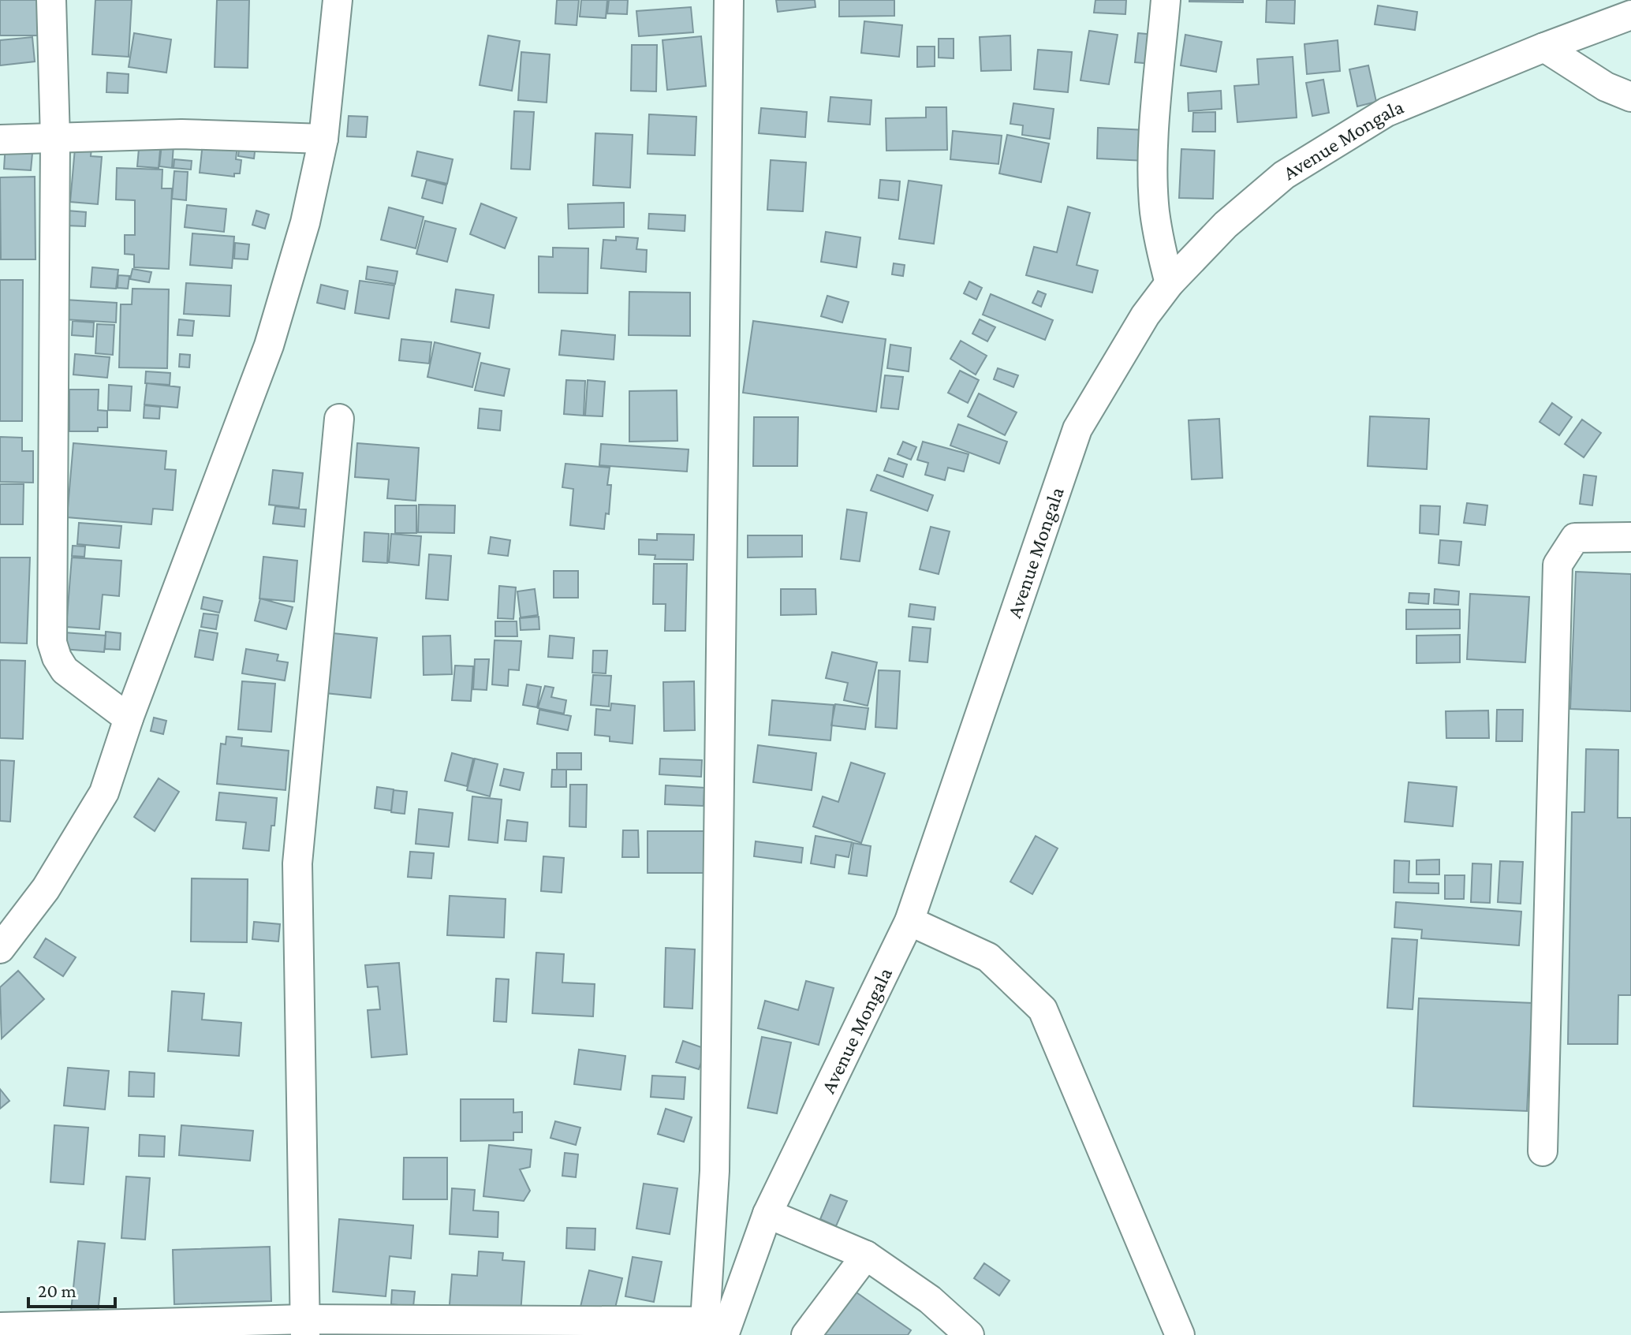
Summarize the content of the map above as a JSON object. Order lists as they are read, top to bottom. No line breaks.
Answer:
{"streets":{"street":["Avenue Mongala"]},"scale_bar":"20 m"}
